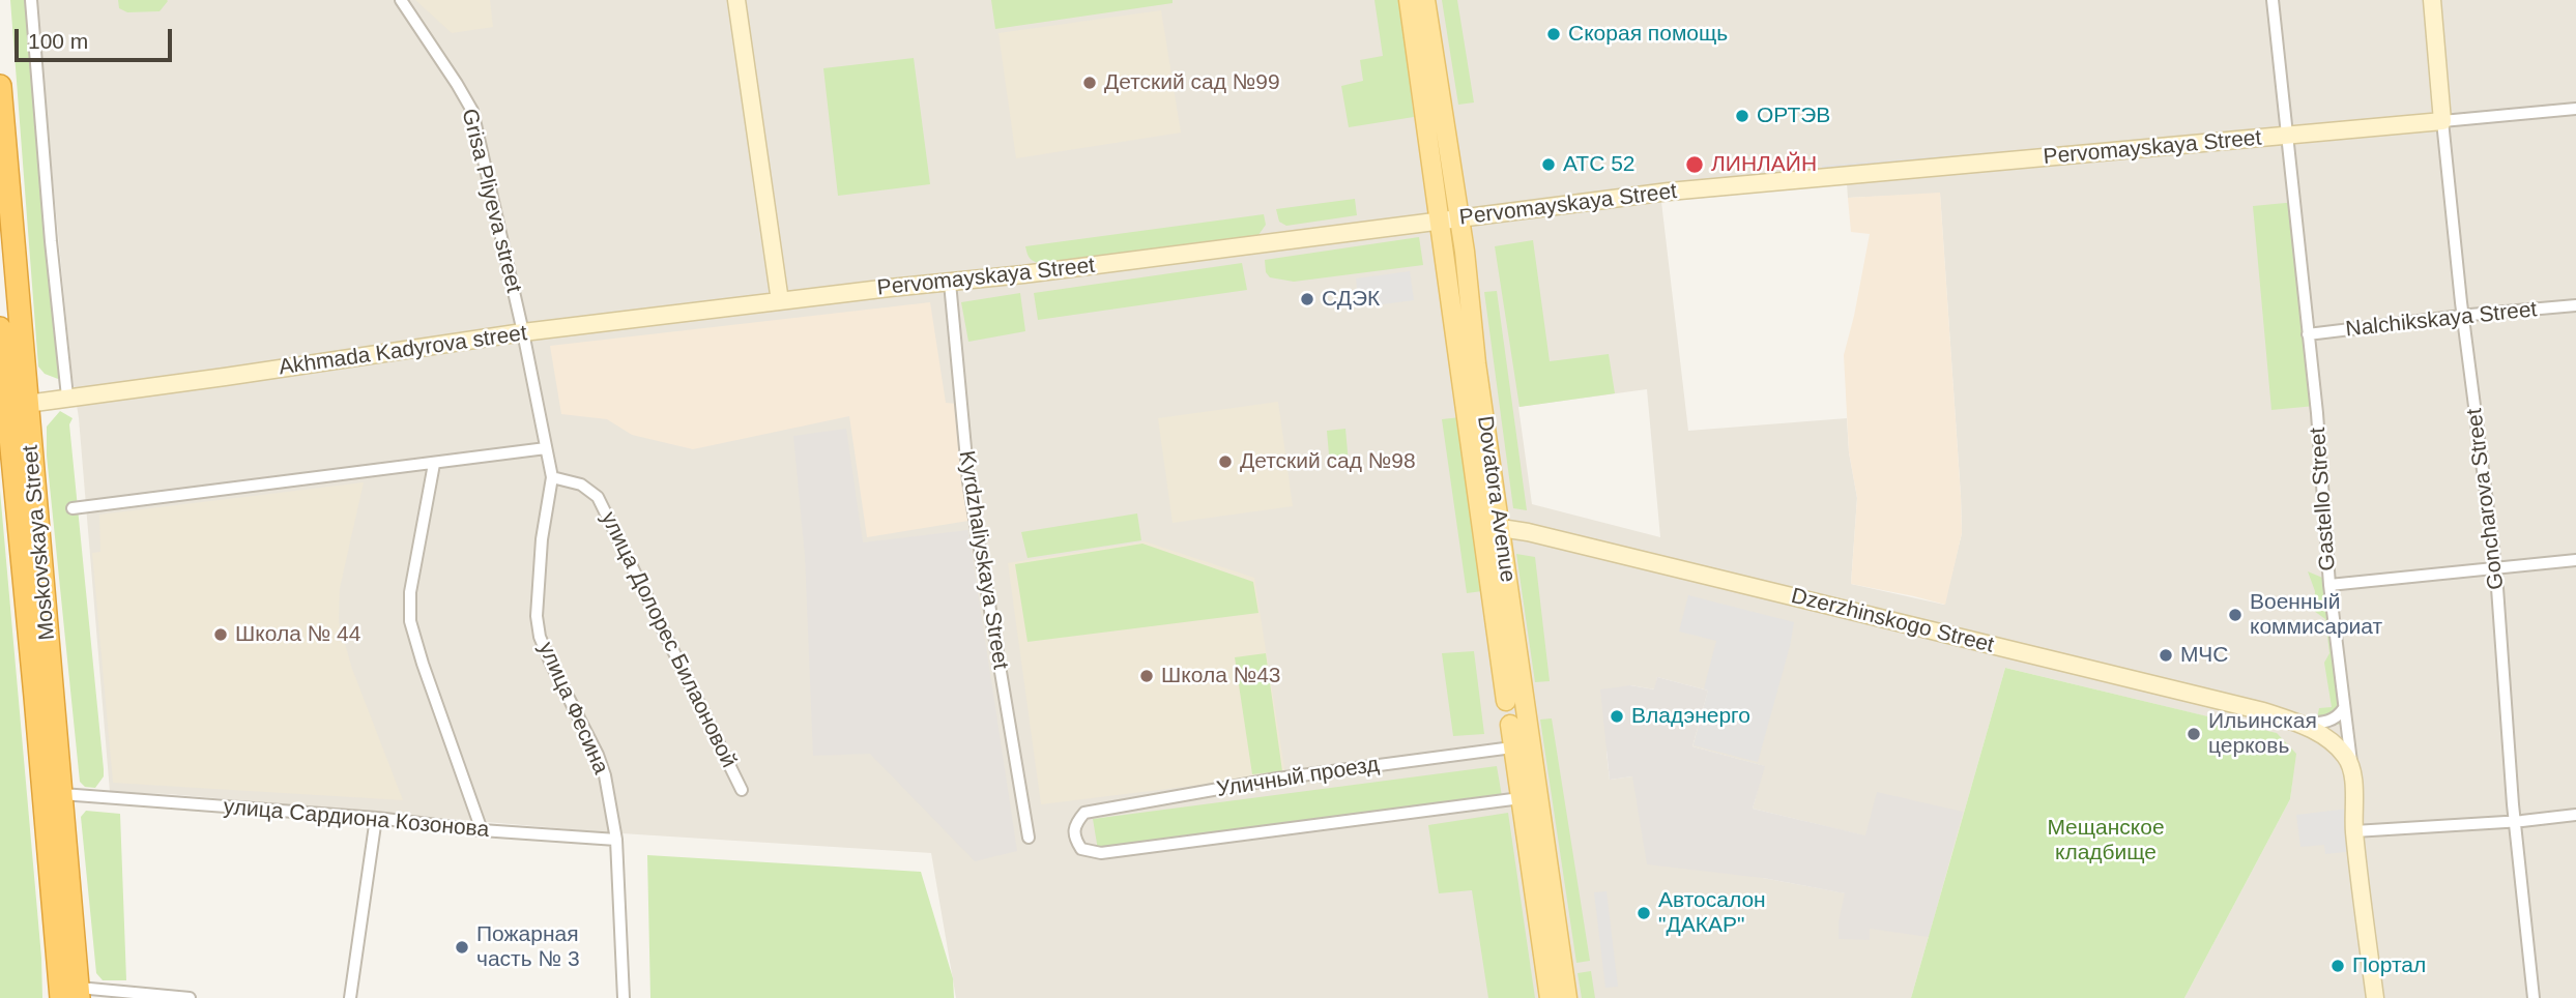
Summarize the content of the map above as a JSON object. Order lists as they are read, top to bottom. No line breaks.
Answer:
{"streets":{"highway":["Moskovskaya Street"],"main road":["Dovatora Avenue"],"street":["Pervomayskaya Street","Grisa Pliyeva street","Nalchikskaya Street","Akhmada Kadyrova street","Gastello Street","Goncharova Street","Kyrdzhaliyskaya Street","Dzerzhinskogo Street","улица Долорес Билаоновой","улица Фесина","Уличный проезд","улица Сардиона Козонова"]},"crossings":[["Pervomayskaya Street","Akhmada Kadyrova street"],["Pervomayskaya Street","Dovatora Avenue"],["Pervomayskaya Street","Gastello Street"],["Pervomayskaya Street","Goncharova Street"],["Pervomayskaya Street","Kyrdzhaliyskaya Street"],["Grisa Pliyeva street","Akhmada Kadyrova street"],["Grisa Pliyeva street","улица Фесина"],["Nalchikskaya Street","Gastello Street"],["Nalchikskaya Street","Goncharova Street"],["Akhmada Kadyrova street","Moskovskaya Street"],["Dovatora Avenue","Dzerzhinskogo Street"],["Dovatora Avenue","Уличный проезд"],["Gastello Street","Dzerzhinskogo Street"],["Moskovskaya Street","улица Сардиона Козонова"],["улица Долорес Билаоновой","улица Фесина"],["улица Фесина","улица Сардиона Козонова"]],"parks":["Мещанское кладбище"],"places":["Скорая помощь","Детский сад №99","ОРТЭВ","АТС 52","ЛИНЛАЙН","СДЭК","Детский сад №98","Военный коммисариат","Школа № 44","МЧС","Школа №43","Владэнерго","Ильинская церковь","Автосалон \"ДАКАР\"","Пожарная часть № 3","Портал"],"scale_bar":"100 m"}
